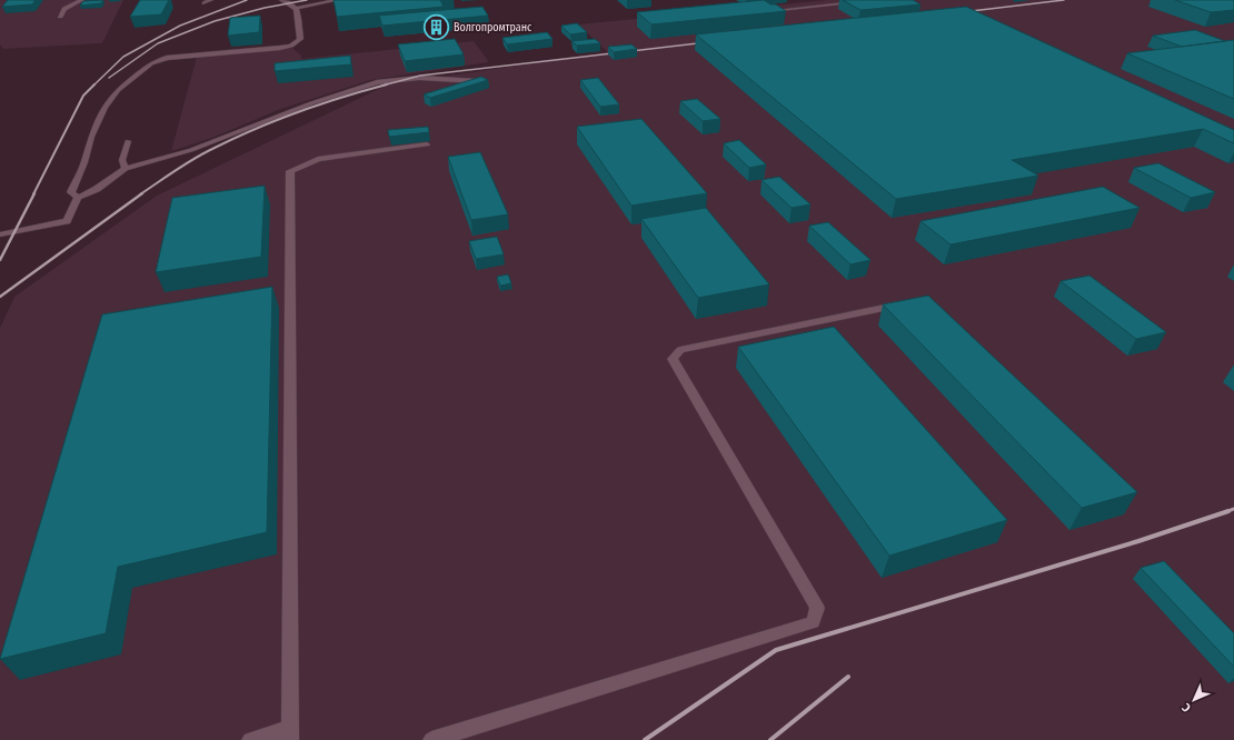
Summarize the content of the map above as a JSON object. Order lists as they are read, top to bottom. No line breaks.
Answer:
{"places":{"building":["Волгопромтранс"]},"north":"bottom left"}
